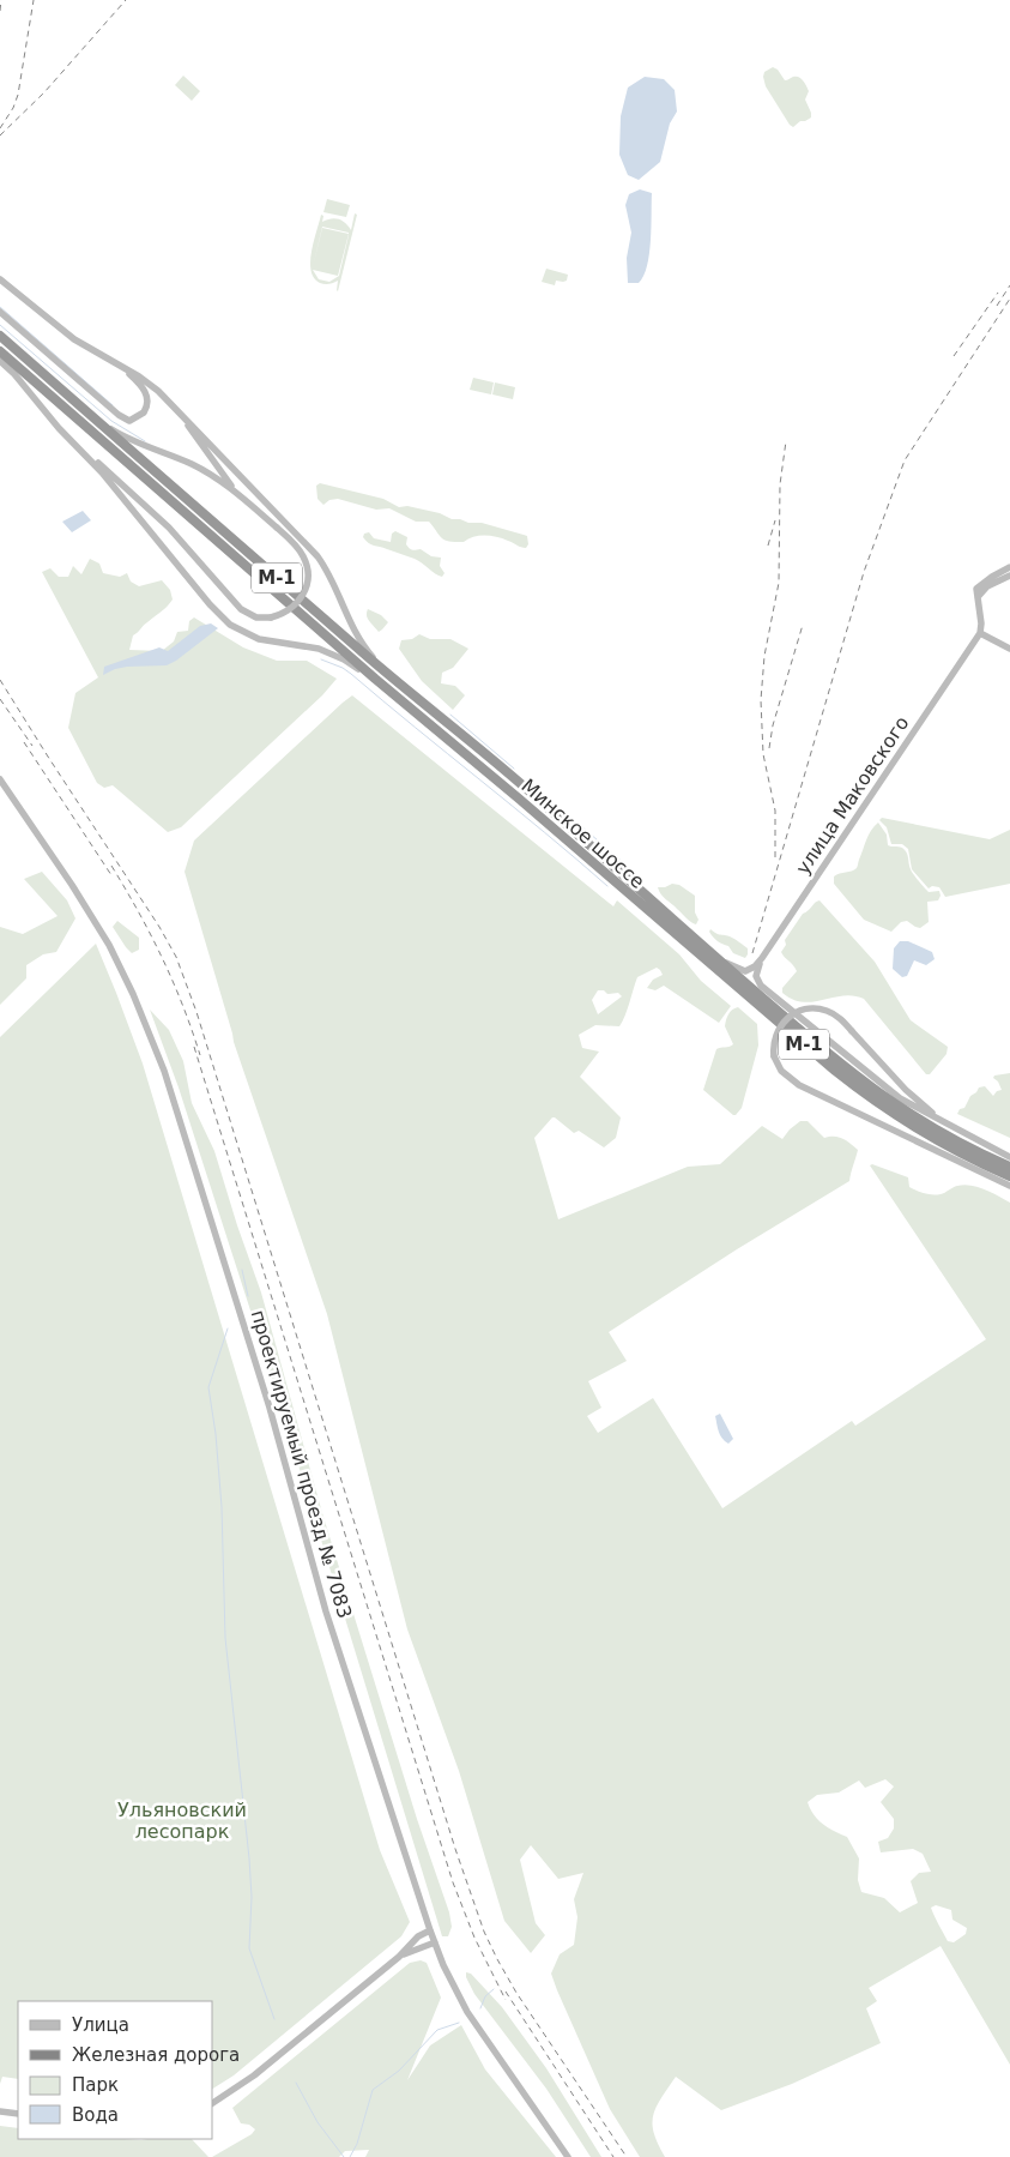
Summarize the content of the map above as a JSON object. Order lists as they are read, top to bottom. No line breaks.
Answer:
{"streets":{"highway":["М-1","Минское шоссе"],"main road":["улица Маковского","проектируемый проезд № 7083"]},"crossings":[["М-1","Минское шоссе"]],"parks":["Ульяновский лесопарк"],"legend":["Улица","Железная дорога","Парк","Вода"]}
